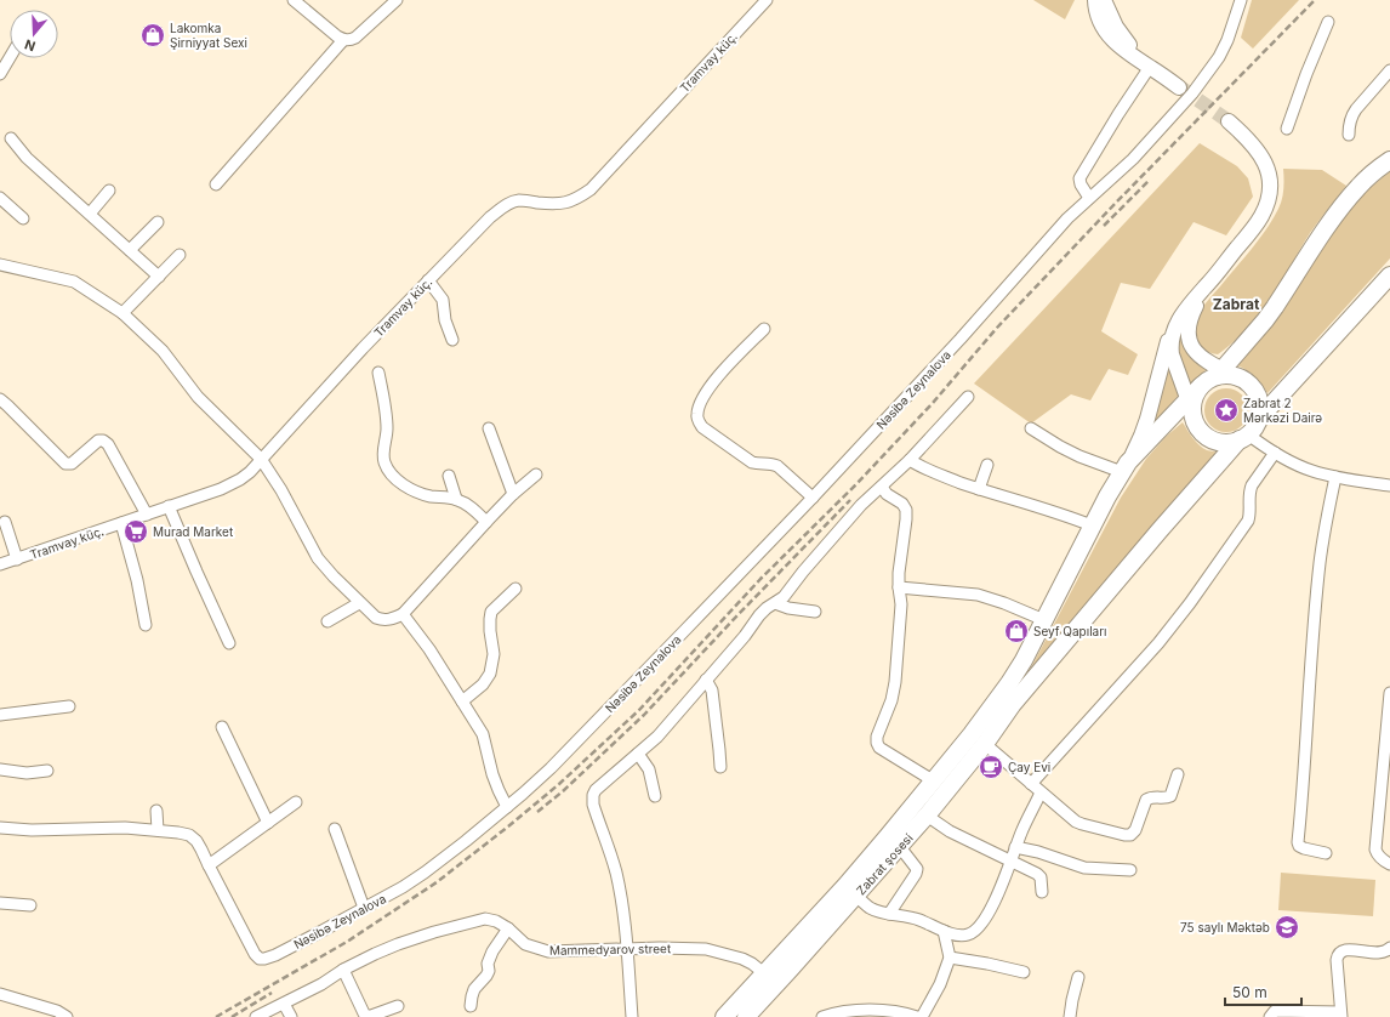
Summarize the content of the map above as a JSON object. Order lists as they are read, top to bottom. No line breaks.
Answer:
{"streets":{"main road":["Zabrat şosesi"],"street":["Tramvay küç.","Nəsibə Zeynalova","Mammedyarov street"]},"crossings":[["Zabrat şosesi","Mammedyarov street"]],"districts":["Zabrat"],"places":{"shop":["Lakomka Şirniyyat Sexi","Seyf Qapıları"],"place":["Zabrat 2 Mərkəzi Dairə"],"supermarket":["Murad Market"],"cafe":["Çay Evi"],"school or university":["75 saylı Məktəb"]},"scale_bar":"50 m","north":"bottom"}
